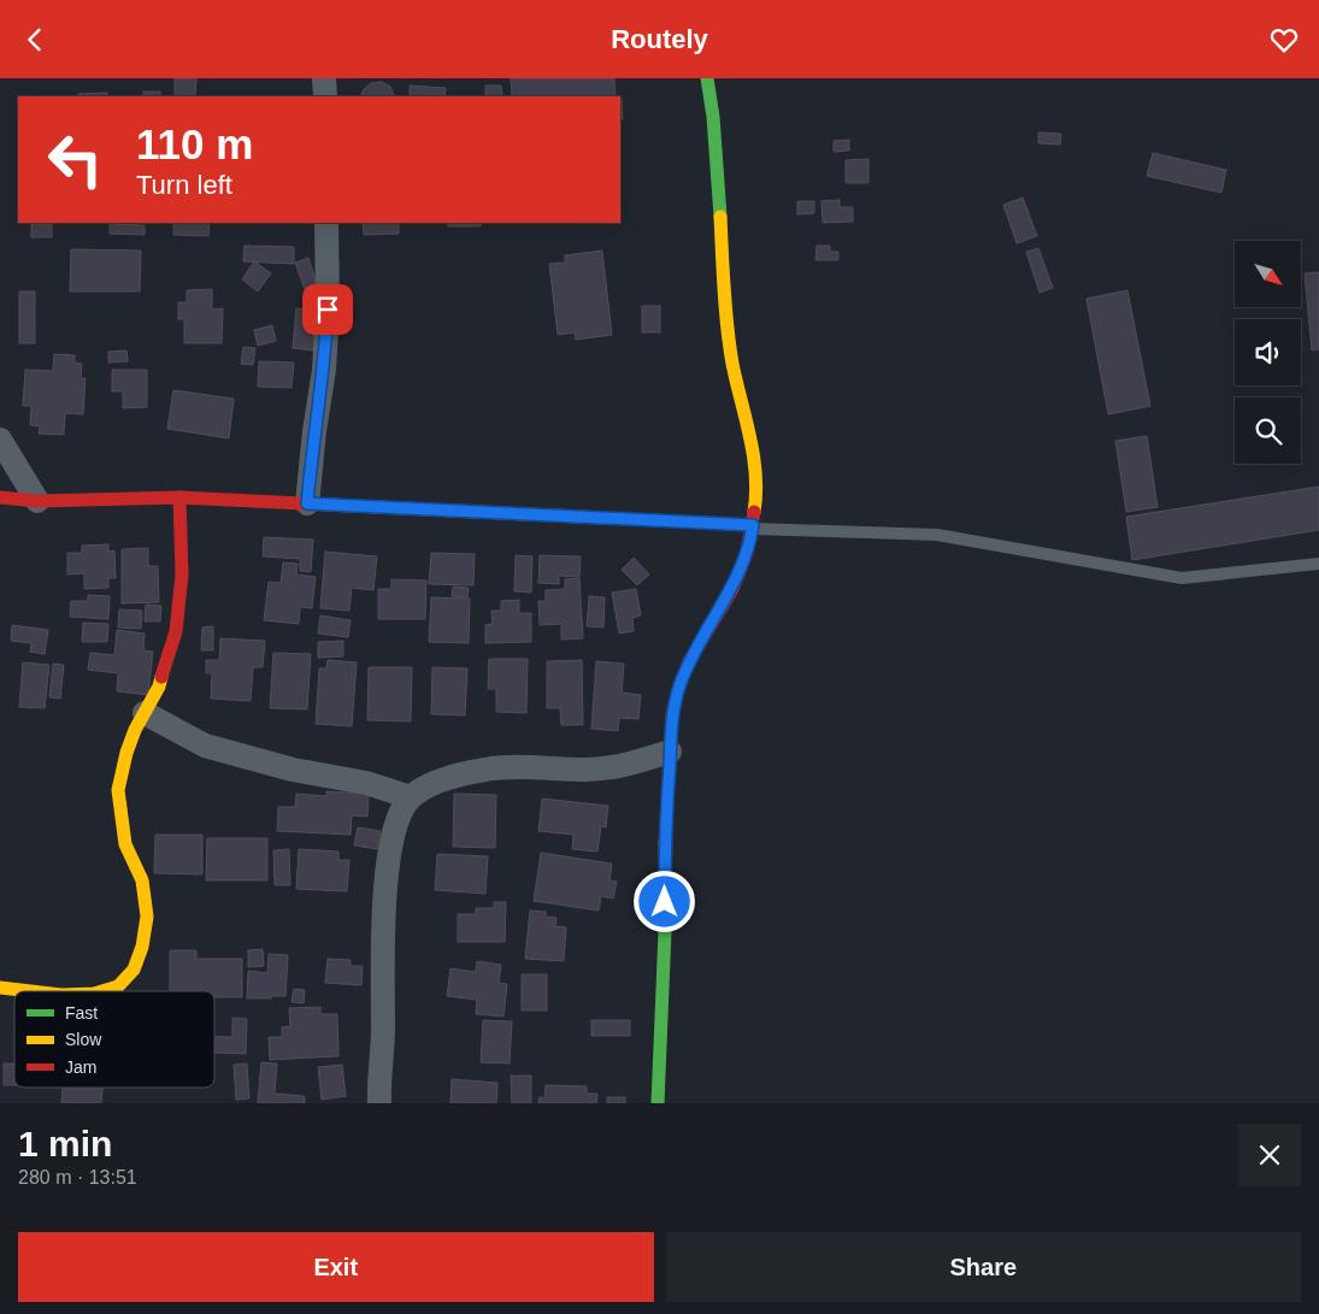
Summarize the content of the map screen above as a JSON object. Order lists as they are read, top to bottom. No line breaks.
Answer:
{"legend":["Fast","Slow","Jam"],"north":"bottom right","page":{"header":"Routely","turn":["110 m","Turn left"],"heading":["1 min","280 m · 13:51"],"buttons":["Exit","Share"]}}
